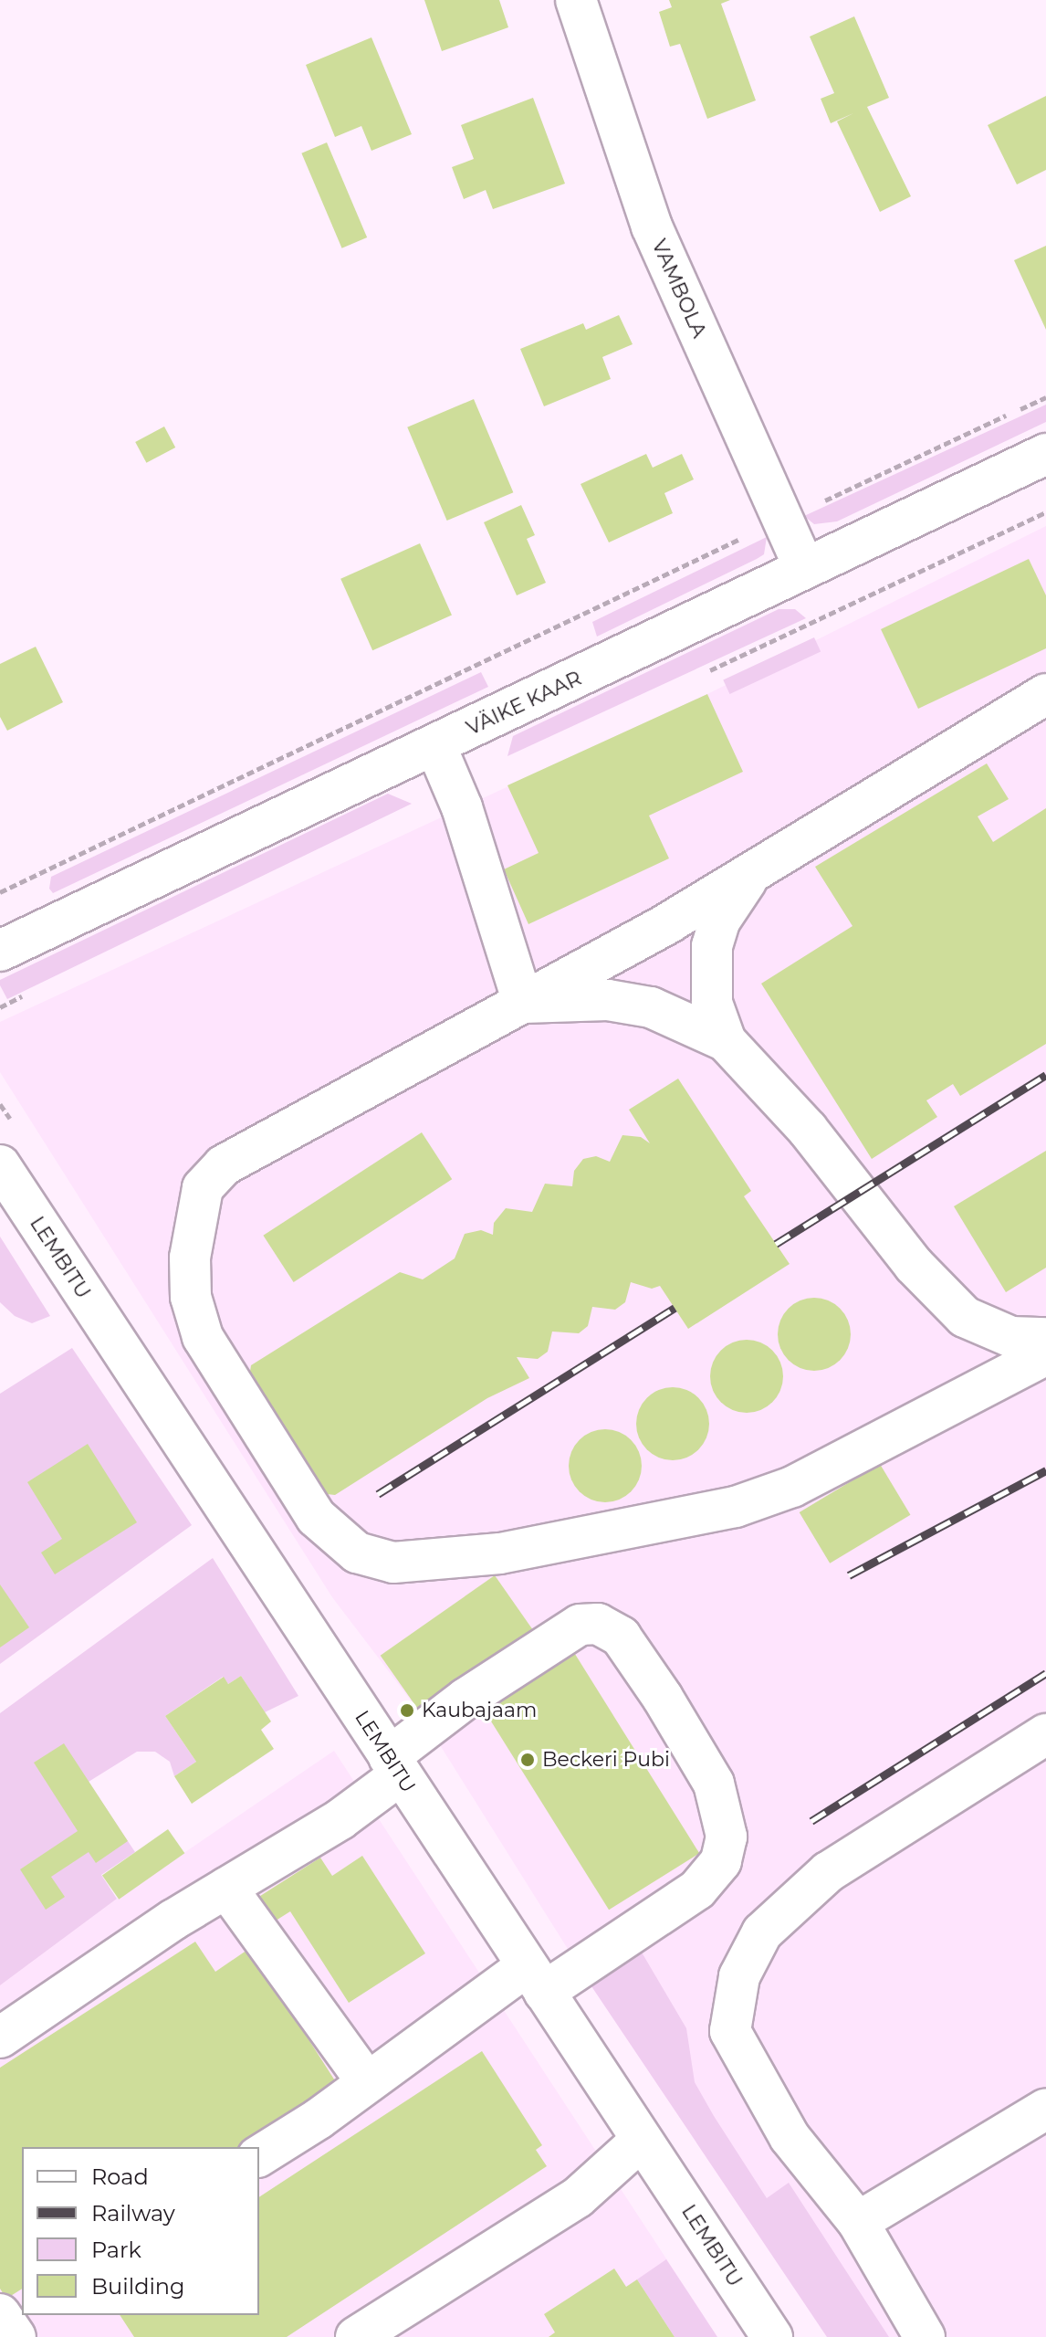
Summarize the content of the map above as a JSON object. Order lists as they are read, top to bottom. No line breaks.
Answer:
{"streets":{"street":["VAMBOLA","VÄIKE KAAR","LEMBITU"]},"crossings":[["VAMBOLA","VÄIKE KAAR"]],"places":["Kaubajaam","Beckeri Pubi"],"legend":["Road","Railway","Park","Building"]}
